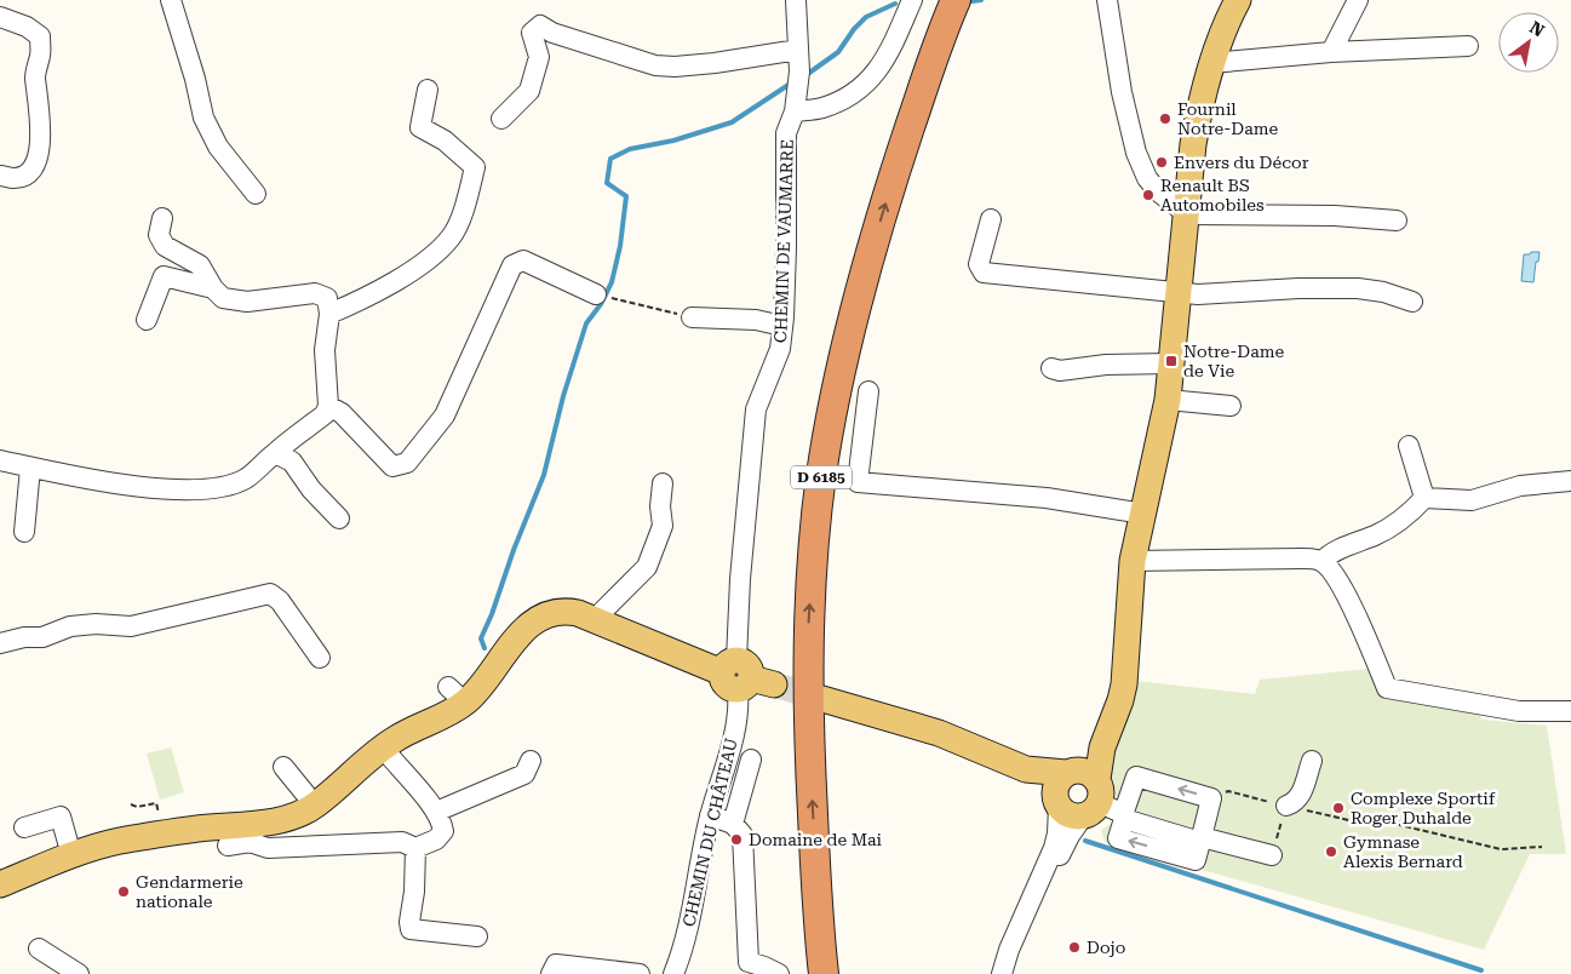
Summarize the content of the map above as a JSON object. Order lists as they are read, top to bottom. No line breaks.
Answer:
{"streets":{"highway":["D 6185"],"street":["CHEMIN DE VAUMARRE","CHEMIN DU CHÂTEAU"]},"crossings":[["CHEMIN DE VAUMARRE","CHEMIN DU CHÂTEAU"]],"places":{"other":["Fournil Notre-Dame","Envers du Décor","Renault BS Automobiles","Complexe Sportif Roger Duhalde","Domaine de Mai","Gymnase Alexis Bernard","Gendarmerie nationale","Dojo"],"transit":["Notre-Dame de Vie"]},"north":"top right"}
